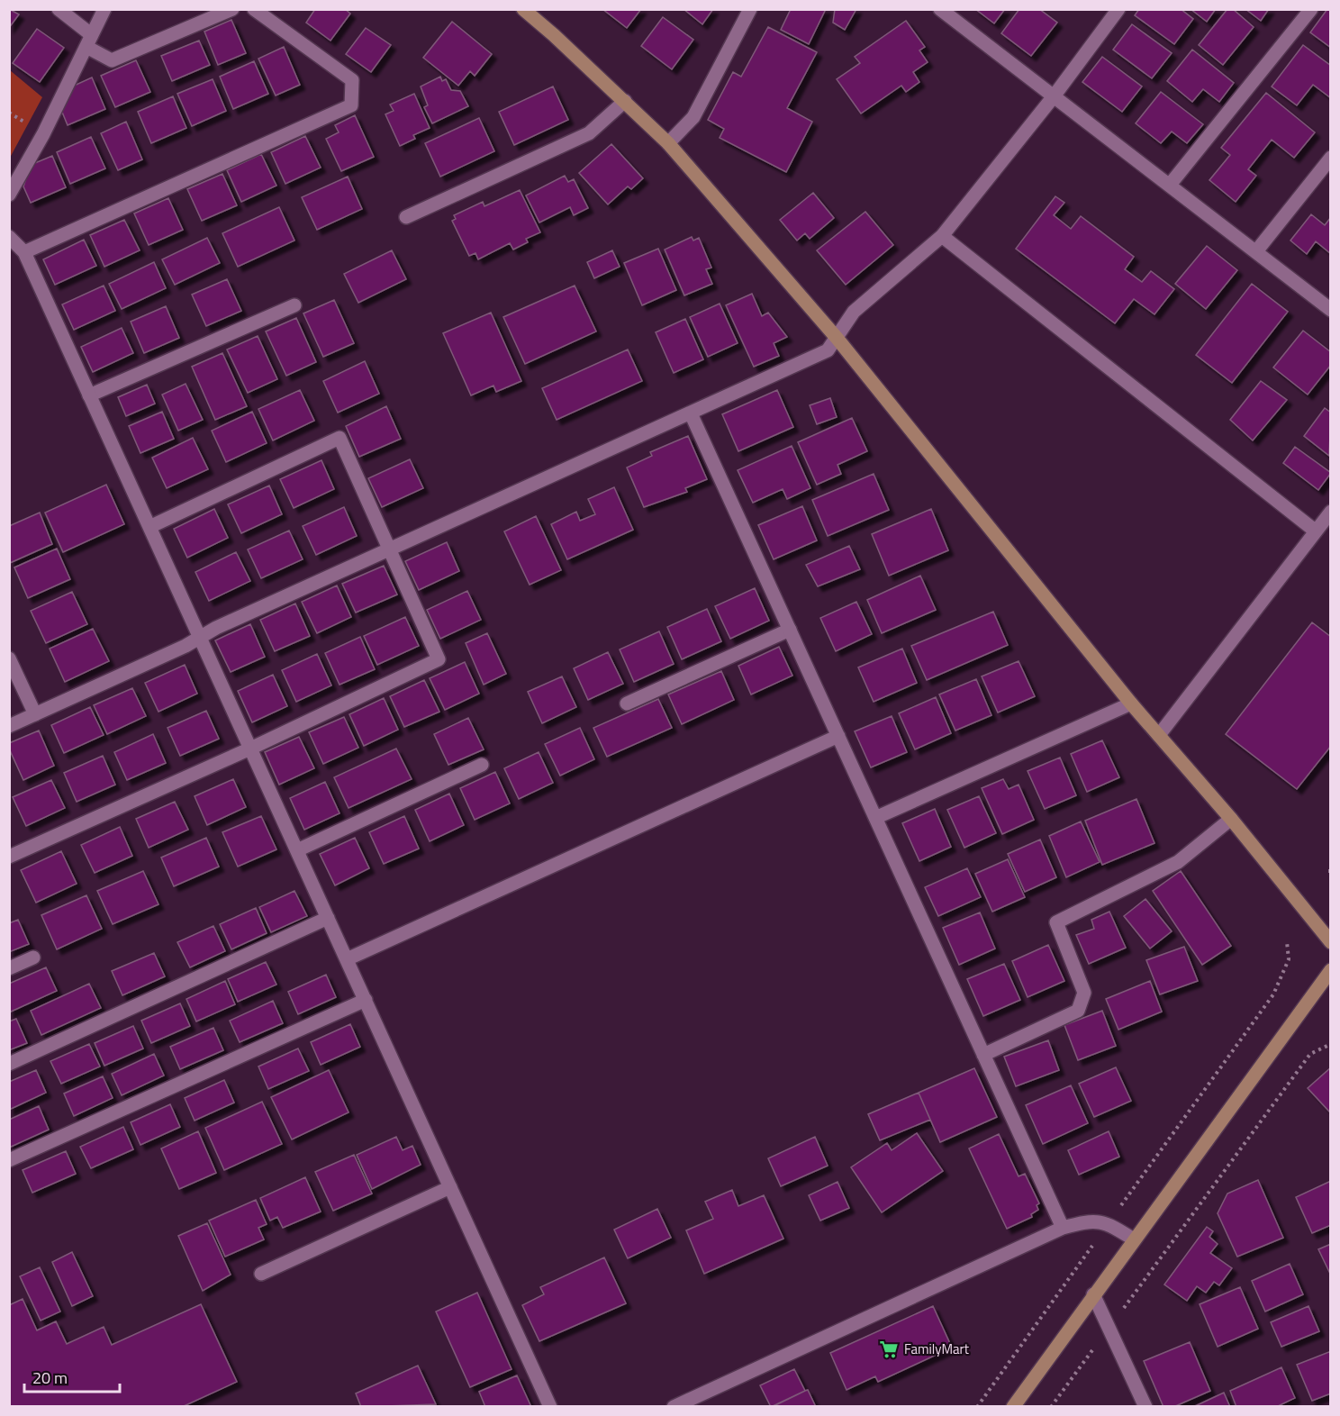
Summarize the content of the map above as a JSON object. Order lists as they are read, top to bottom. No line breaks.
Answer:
{"places":{"supermarket":["FamilyMart"]},"scale_bar":"20 m"}
